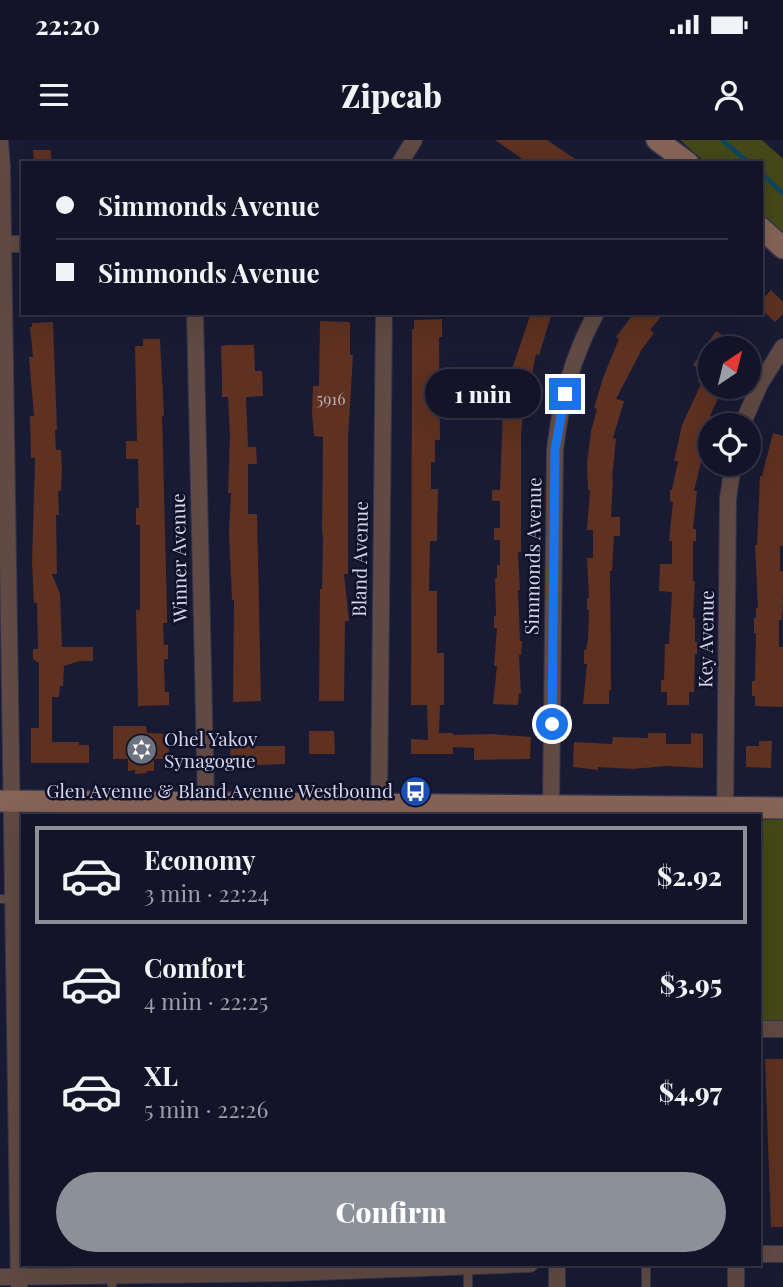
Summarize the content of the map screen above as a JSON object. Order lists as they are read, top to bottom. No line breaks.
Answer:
{"streets":{"street":["Simmonds Avenue","Winner Avenue","Bland Avenue","Key Avenue"]},"places":{"synagogue":["Ohel Yakov Synagogue"],"bus stop":["Glen Avenue & Bland Avenue Westbound"]},"house_numbers":["5916"],"north":"top right","page":{"status":"22:20","header":"Zipcab","banner":["Simmonds Avenue","Simmonds Avenue"],"bubble":"1 min","list":[{"name":"Economy","note":"3 min · 22:24","value":"$2.92"},{"name":"Comfort","note":"4 min · 22:25","value":"$3.95"},{"name":"XL","note":"5 min · 22:26","value":"$4.97"}],"buttons":"Confirm"}}
